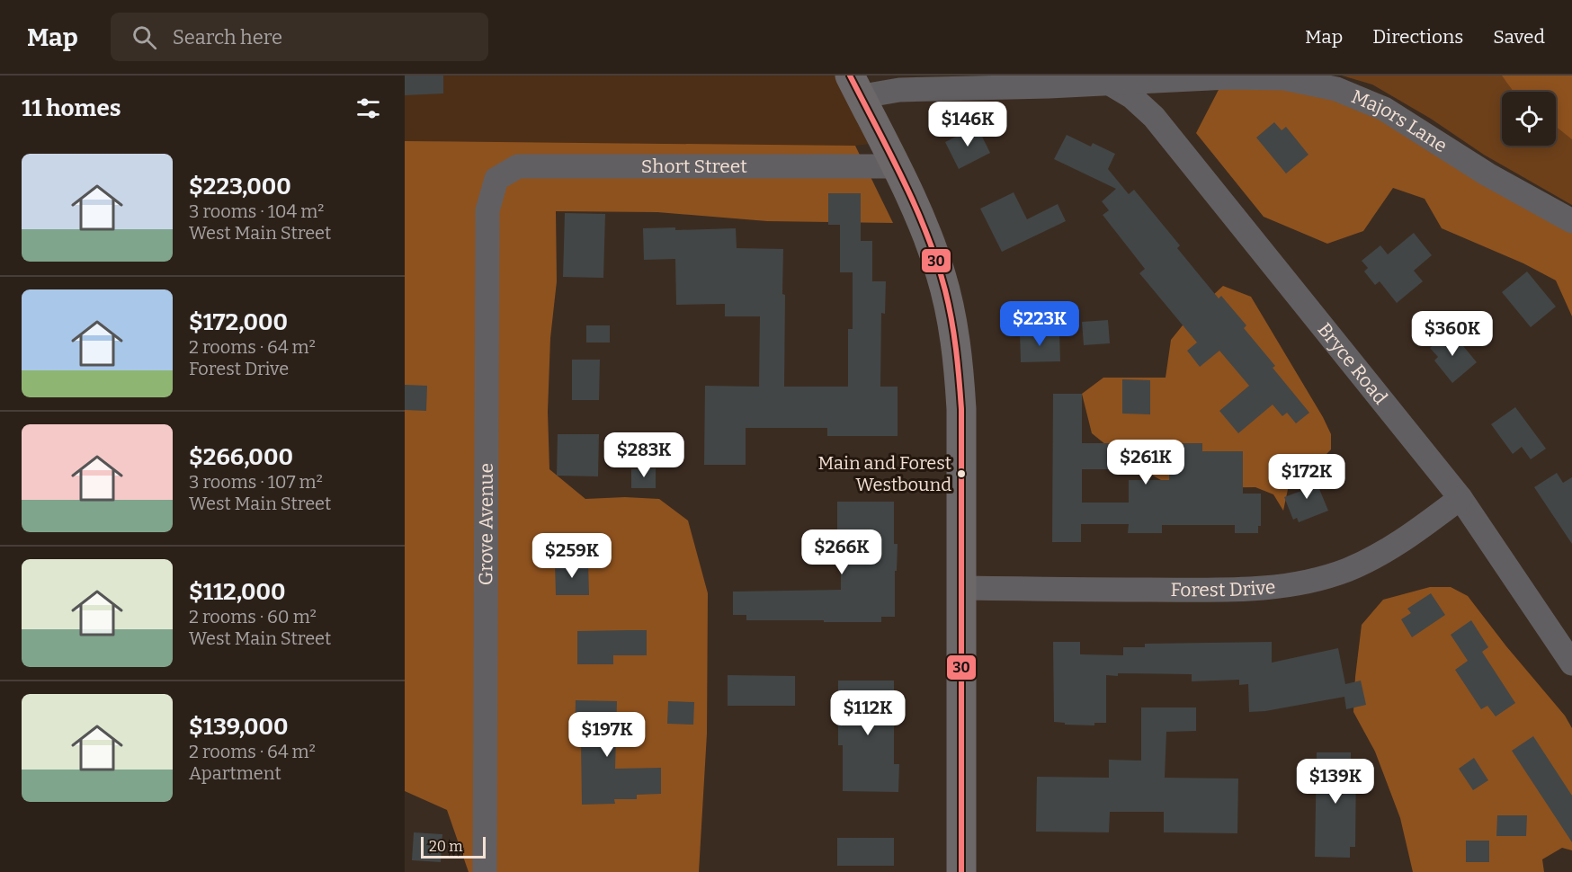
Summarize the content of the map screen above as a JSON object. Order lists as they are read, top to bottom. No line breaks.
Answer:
{"streets":{"street":["Majors Lane","Short Street","Bryce Road","Grove Avenue","Forest Drive"]},"crossings":[["Majors Lane","Bryce Road"],["Short Street","Grove Avenue"],["Bryce Road","Forest Drive"]],"places":["Main and Forest Westbound"],"lines":["transit line 30"],"scale_bar":"20 m","page":{"header":"Map","search":"Search here","nav":["Map","Directions","Saved"],"heading":"11 homes","price":["$146K","$223K","$360K","$283K","$261K","$172K","$266K","$259K","$112K","$197K","$139K"],"list":[{"name":"$223,000","note":"3 rooms · 104 m² · West Main Street"},{"name":"$172,000","note":"2 rooms · 64 m² · Forest Drive"},{"name":"$266,000","note":"3 rooms · 107 m² · West Main Street"},{"name":"$112,000","note":"2 rooms · 60 m² · West Main Street"},{"name":"$139,000","note":"2 rooms · 64 m² · Apartment"}],"scale":"20 m"}}
